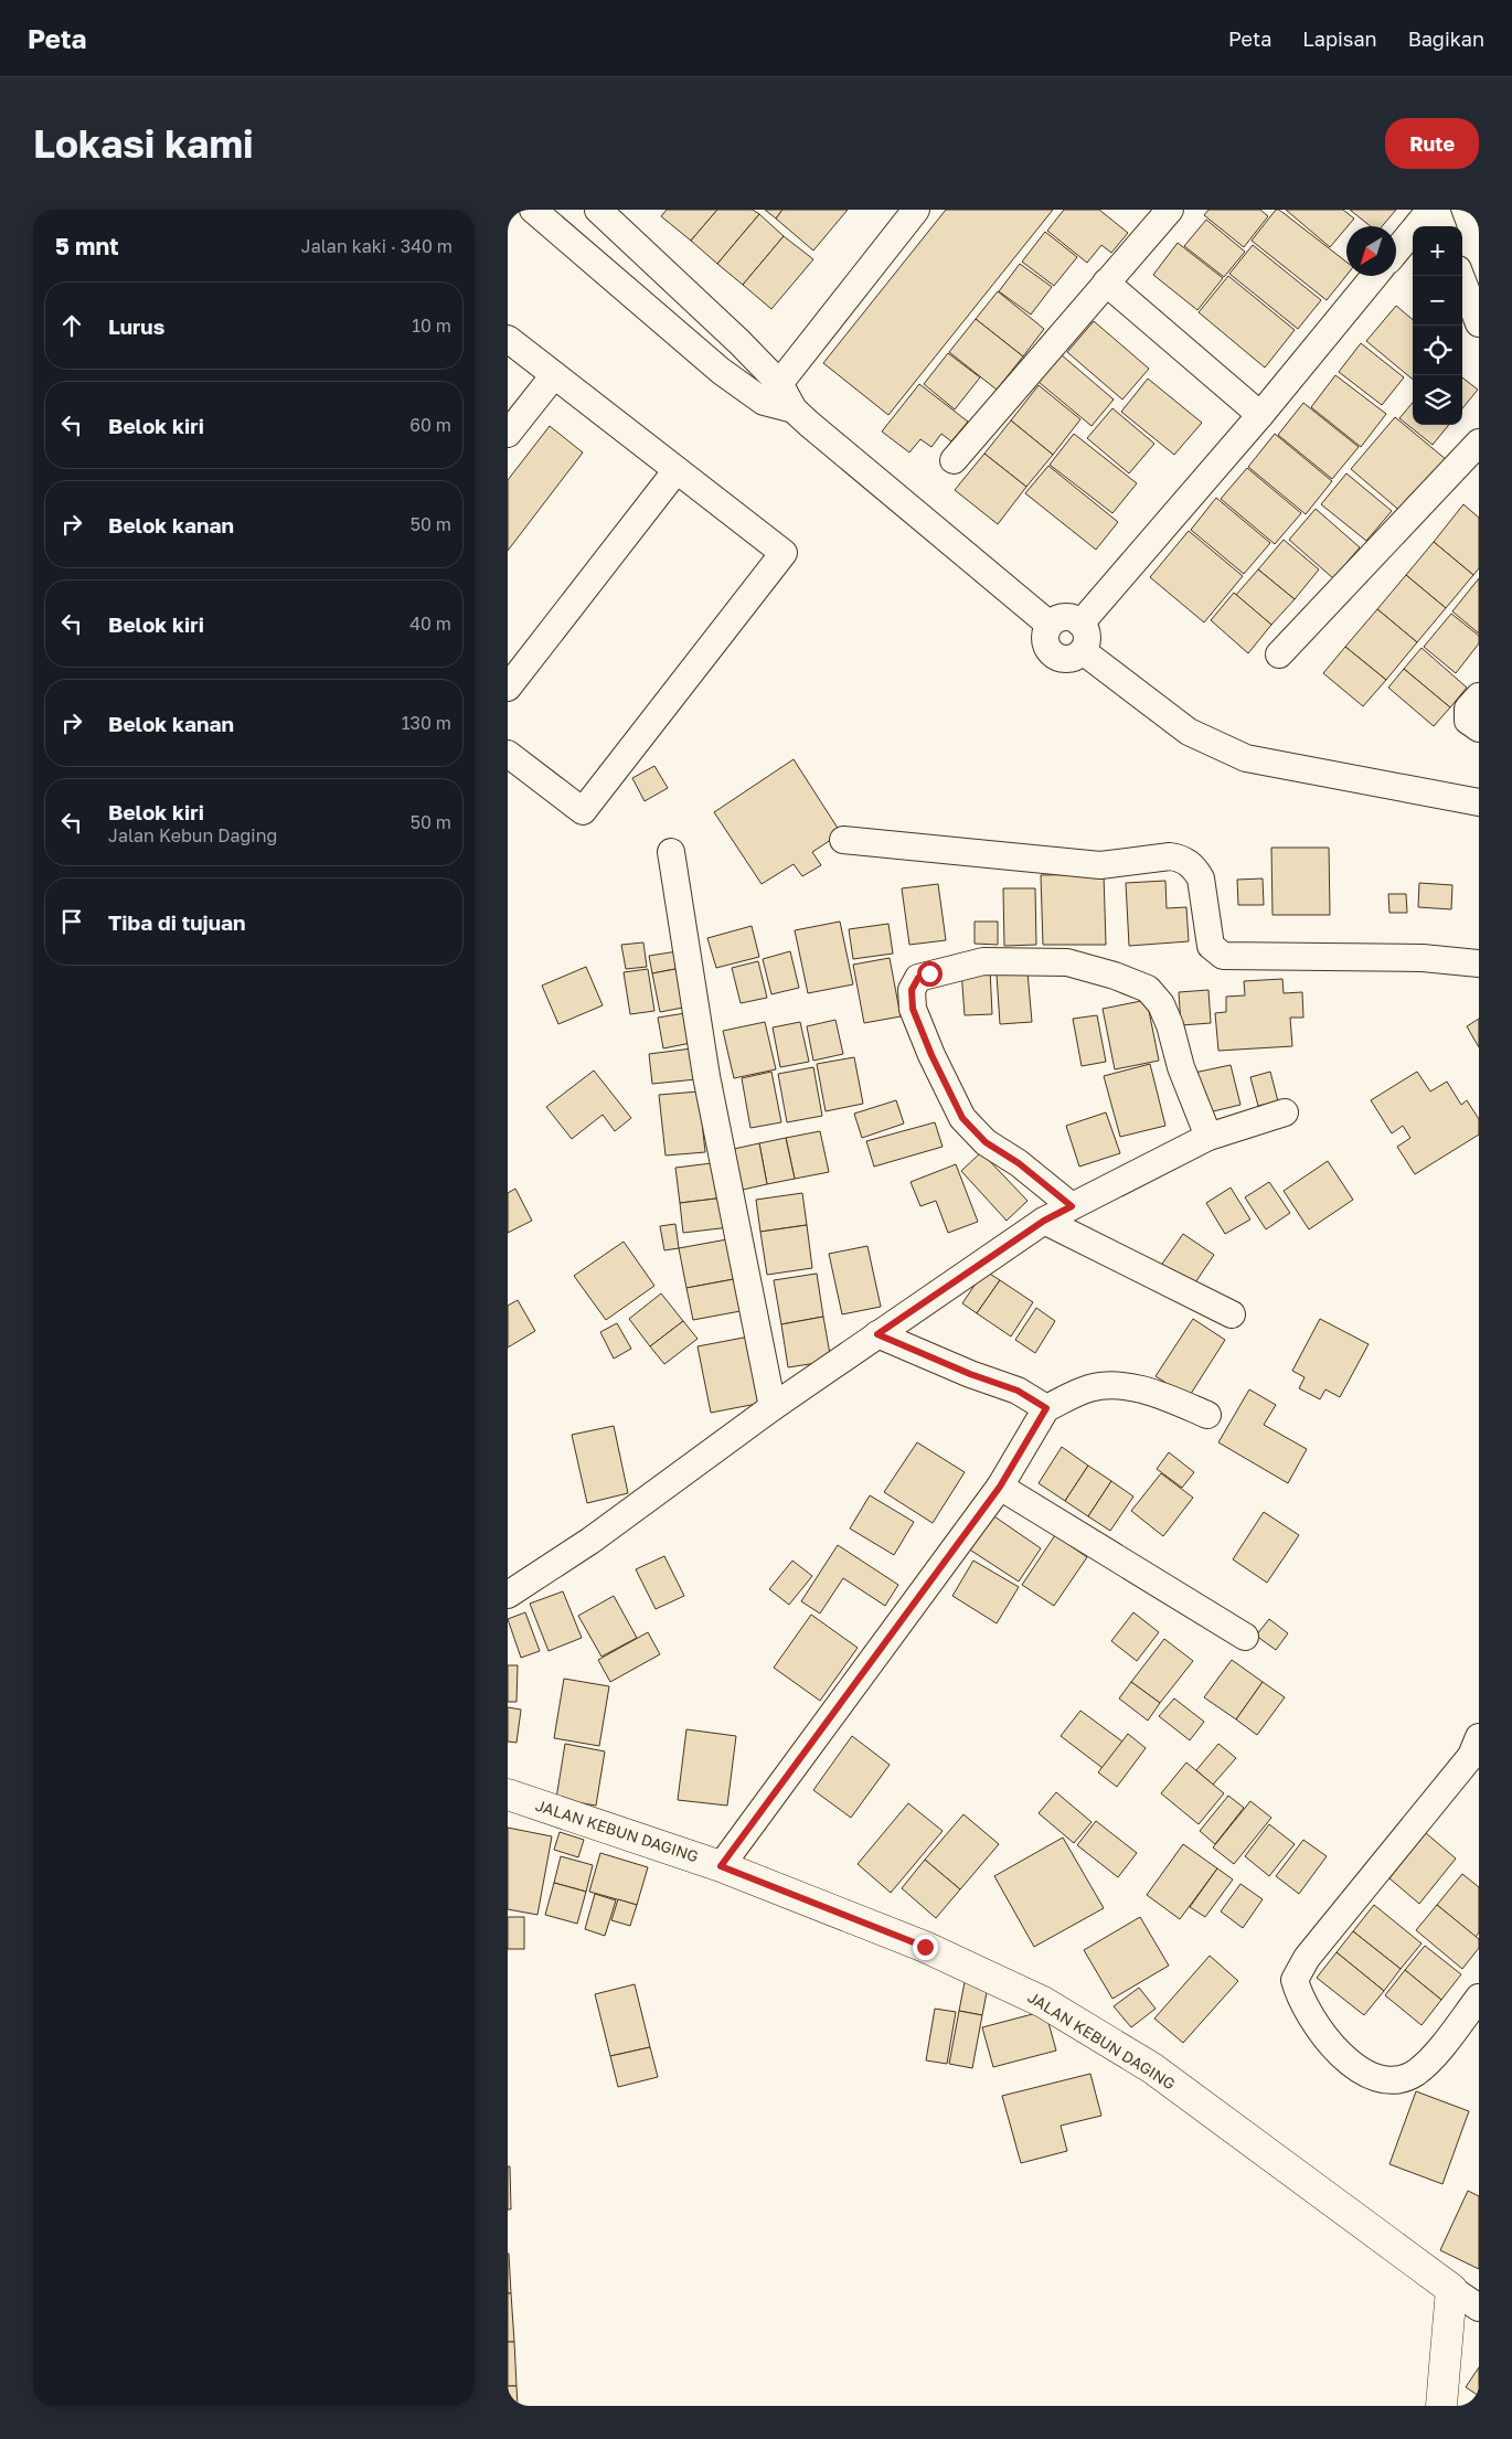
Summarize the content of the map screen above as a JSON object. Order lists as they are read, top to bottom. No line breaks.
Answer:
{"streets":{"street":["JALAN KEBUN DAGING"]},"north":"bottom left","page":{"header":"Peta","nav":["Peta","Lapisan","Bagikan"],"buttons":"Rute","title":"Lokasi kami","heading":["5 mnt","Jalan kaki · 340 m"],"map_buttons":["+","−"],"list":[["Lurus","10 m"],["Belok kiri","60 m"],["Belok kanan","50 m"],["Belok kiri","40 m"],["Belok kanan","130 m"],["Belok kiri","Jalan Kebun Daging","50 m"],"Tiba di tujuan"]}}
